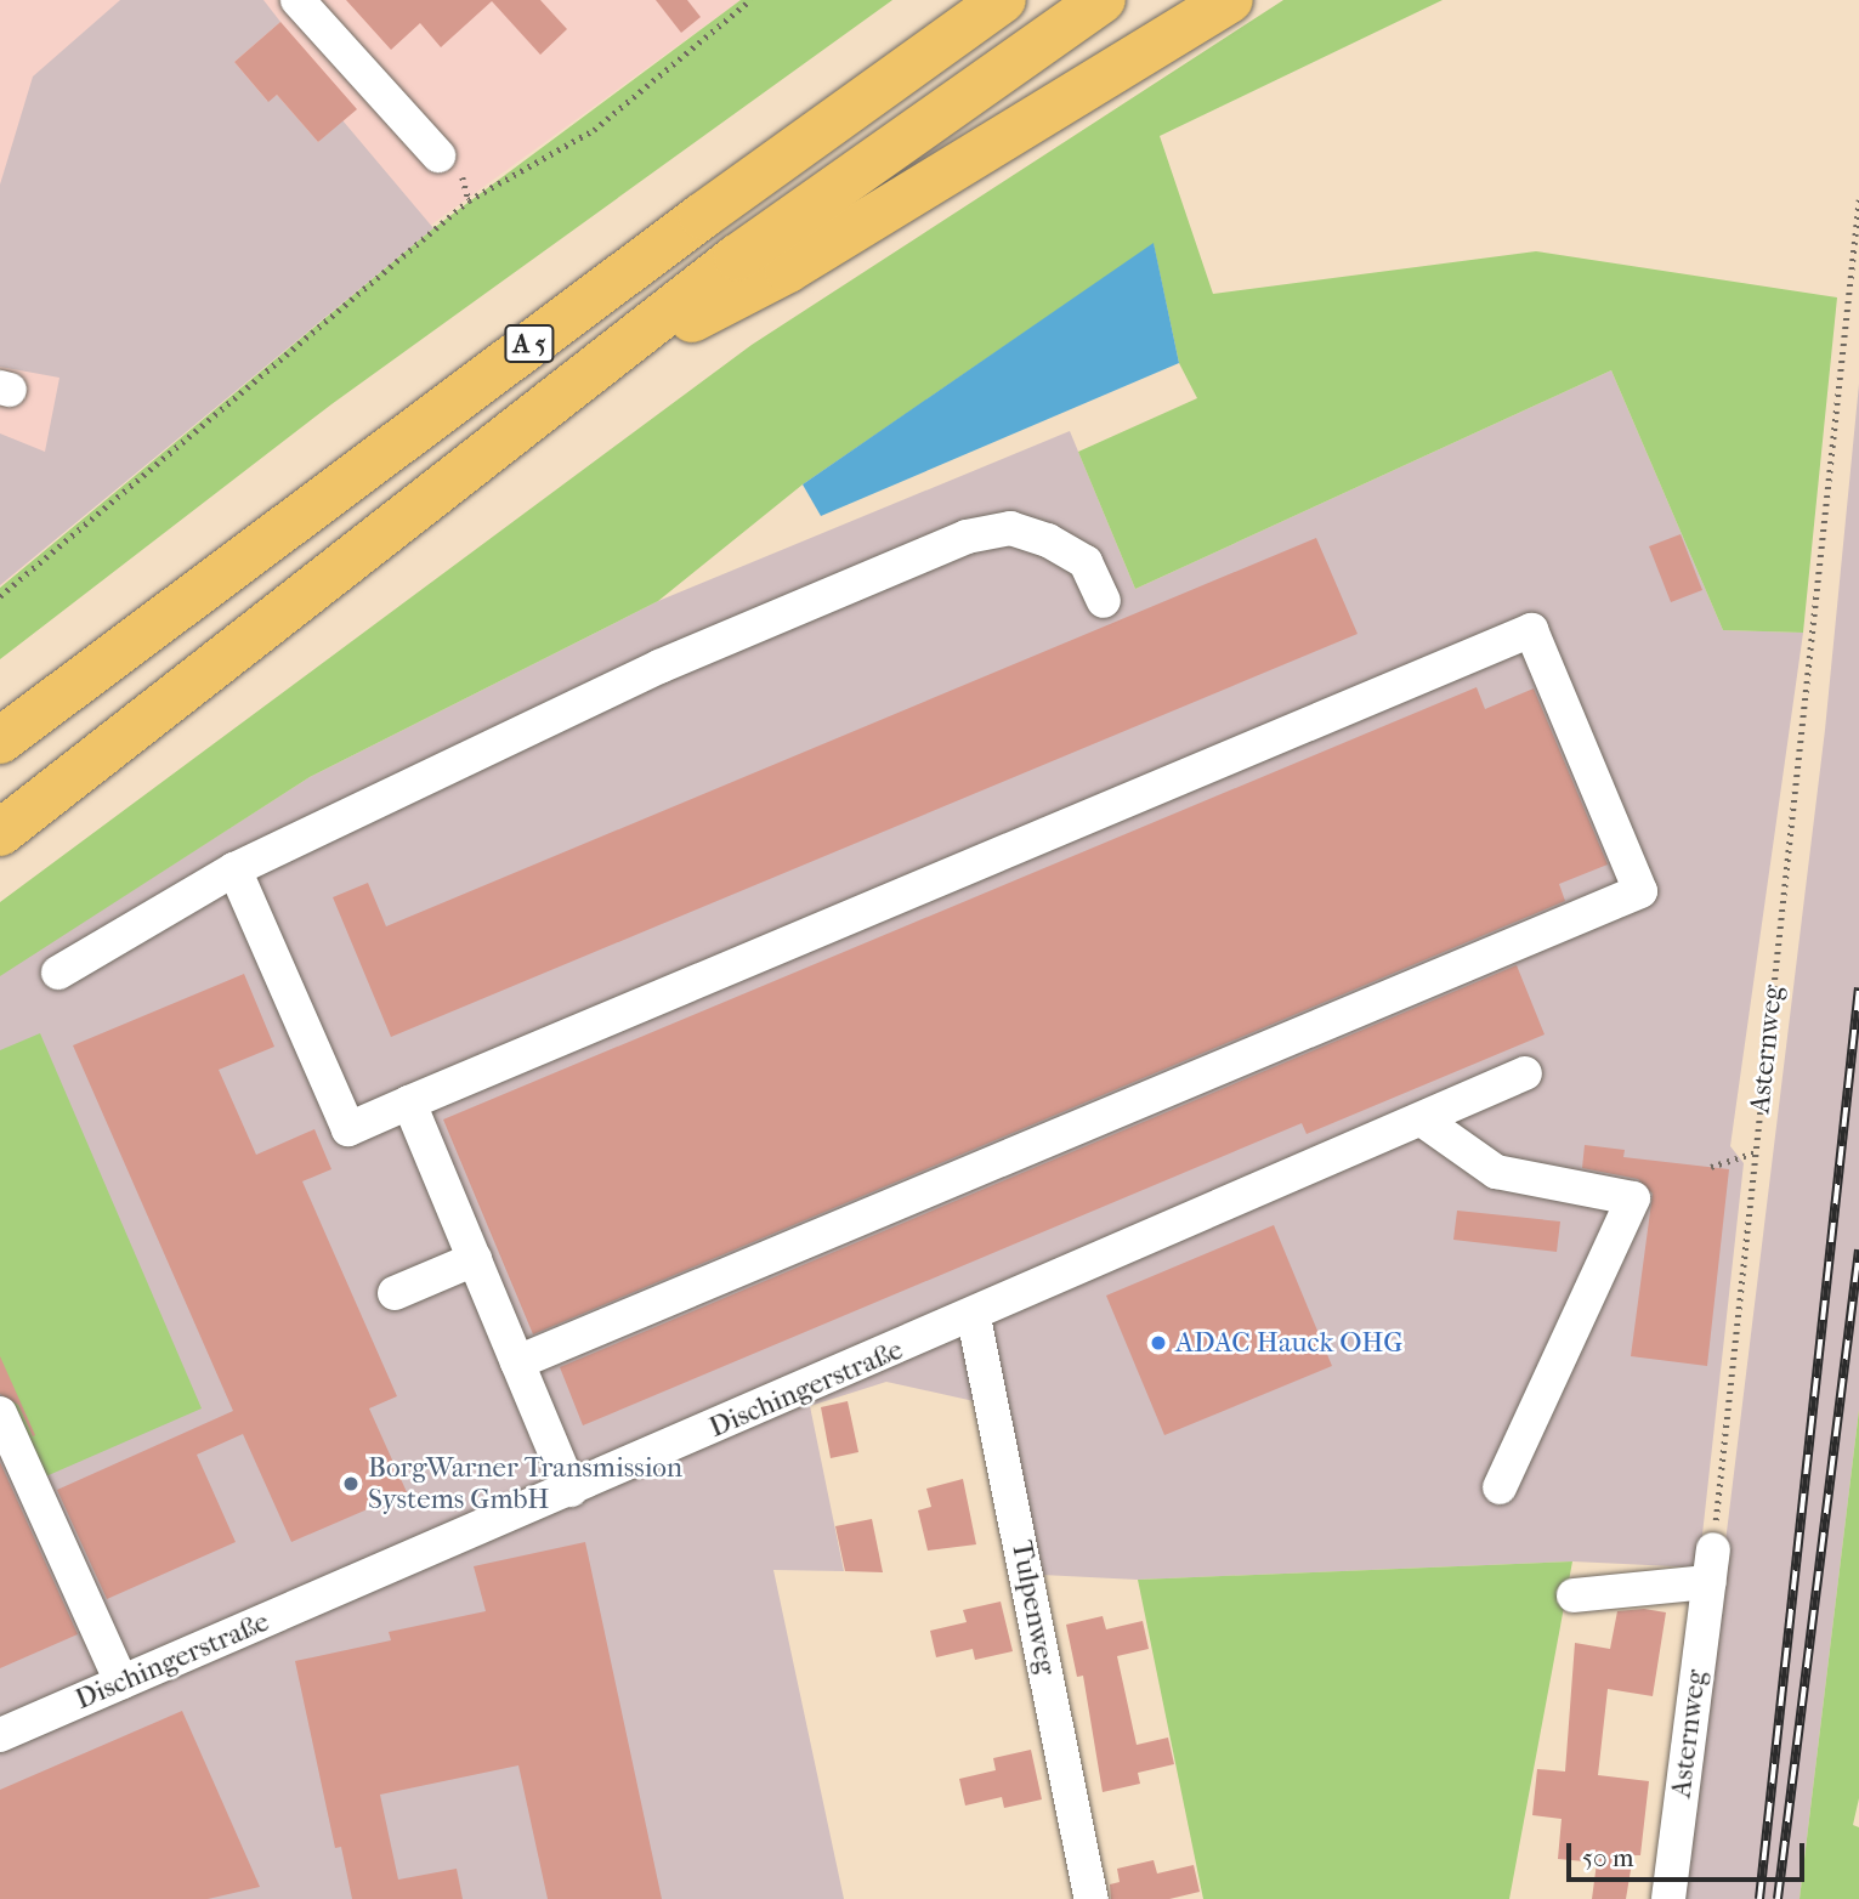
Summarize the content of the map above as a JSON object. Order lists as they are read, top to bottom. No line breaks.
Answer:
{"streets":{"highway":["A 5"],"street":["Asternweg","Dischingerstraße","Tulpenweg"]},"crossings":[["Dischingerstraße","Tulpenweg"]],"places":["ADAC Hauck OHG","BorgWarner Transmission Systems GmbH"],"scale_bar":"50 m"}
